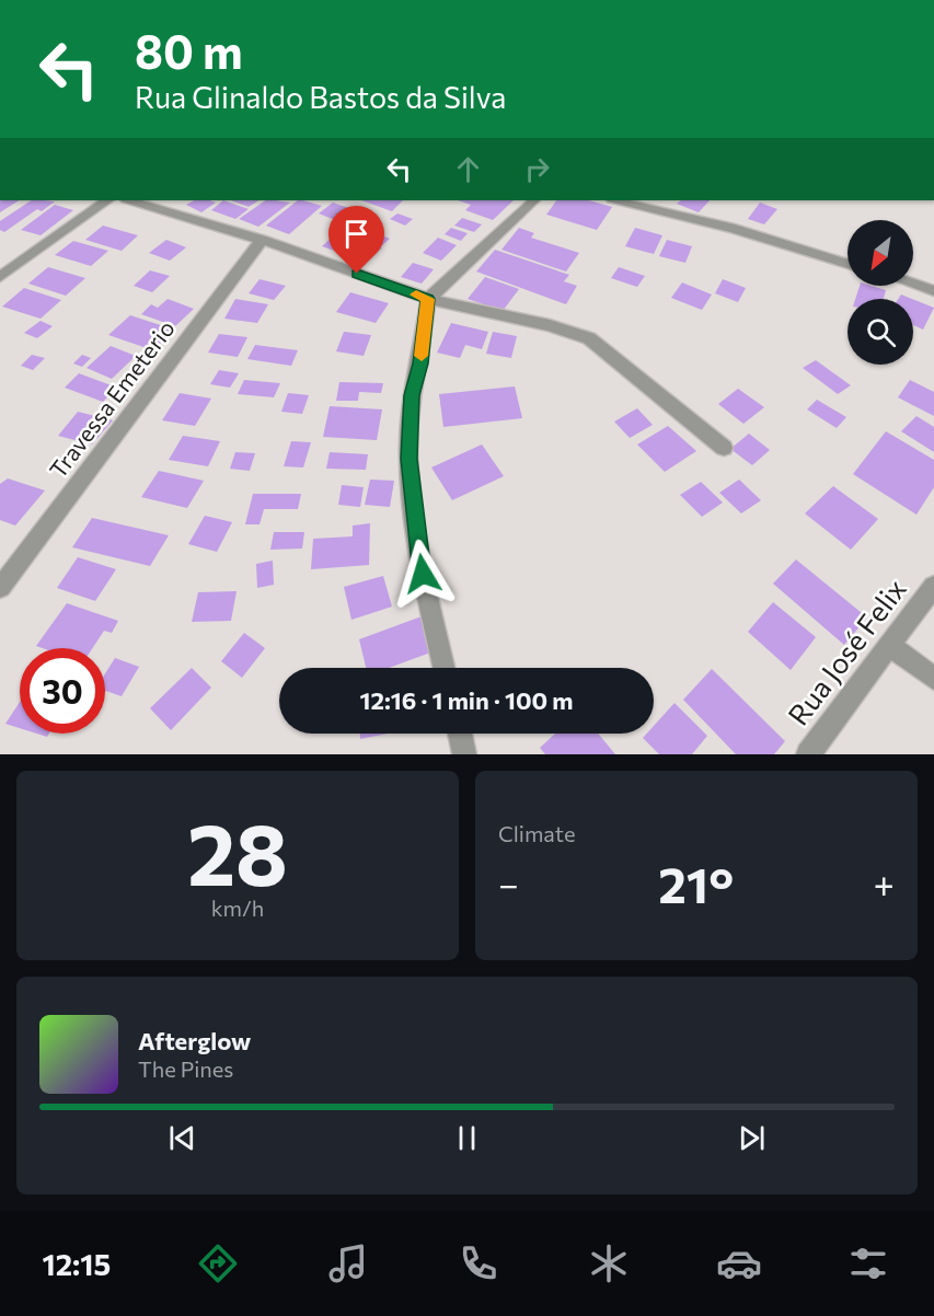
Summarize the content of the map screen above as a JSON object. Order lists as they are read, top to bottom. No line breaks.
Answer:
{"streets":{"street":["Travessa Emeterio","Rua José Felix"]},"north":"bottom left","page":{"turn":["80 m","Rua Glinaldo Bastos da Silva"],"limit":"30","trip":"12:16 · 1 min · 100 m","tile":[["28","km/h"],"Climate"],"heat":["−","21°","+"],"song":["Afterglow","The Pines"],"tabs":"12:15"}}
